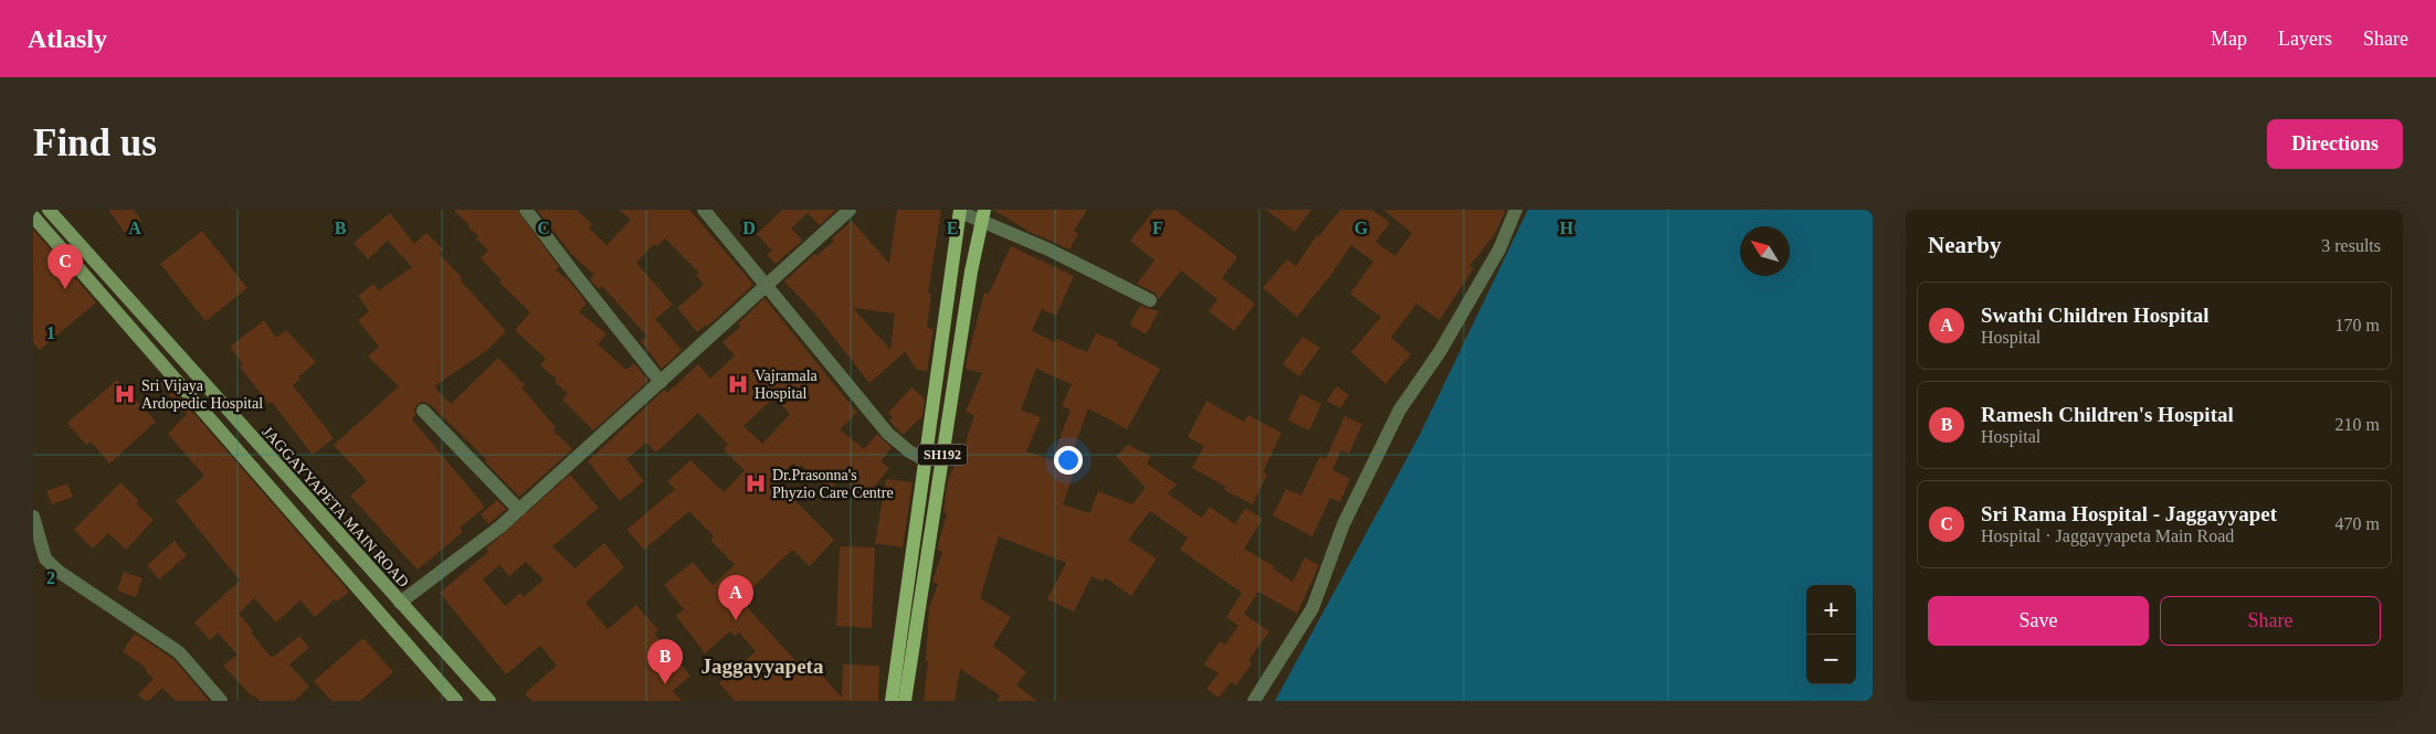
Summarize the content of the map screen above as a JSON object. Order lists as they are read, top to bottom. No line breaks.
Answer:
{"streets":{"main road":["SH192","JAGGAYYAPETA MAIN ROAD"]},"districts":["Jaggayyapeta"],"places":{"hospital":["Vajramala Hospital","Sri Vijaya Ardopedic Hospital","Dr.Prasonna's Phyzio Care Centre"]},"north":"top left","page":{"header":"Atlasly","nav":["Map","Layers","Share"],"buttons":["Directions",["Save","Share"]],"title":"Find us","heading":["Nearby","3 results"],"pins":["C","A","B"],"list":[{"mark":"A","name":"Swathi Children Hospital","note":"Hospital","value":"170 m"},{"mark":"B","name":"Ramesh Children's Hospital","note":"Hospital","value":"210 m"},{"mark":"C","name":"Sri Rama Hospital - Jaggayyapet","note":"Hospital · Jaggayyapeta Main Road","value":"470 m"}],"map_buttons":["+","−"]},"grid":{"columns":["A","B","C","D","E","F","G","H"],"rows":["1","2"]}}
